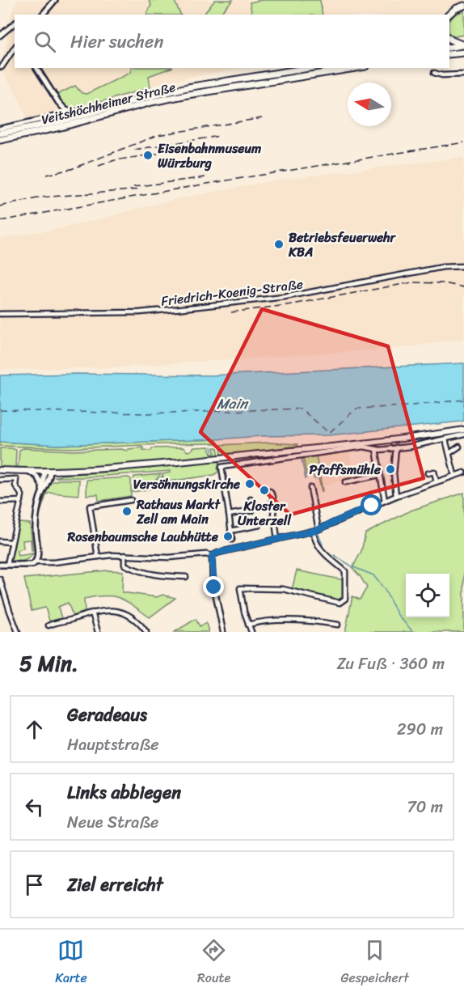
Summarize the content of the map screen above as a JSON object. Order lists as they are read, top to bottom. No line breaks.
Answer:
{"streets":{"highway":["Veitshöchheimer Straße"],"street":["Friedrich-Koenig-Straße"]},"water":["Main"],"places":["Eisenbahnmuseum Würzburg","Betriebsfeuerwehr KBA","Pfaffsmühle","Versöhnungskirche","Kloster Unterzell","Rathaus Markt Zell am Main","Rosenbaumsche Laubhütte"],"north":"left","page":{"search":"Hier suchen","heading":["5 Min.","Zu Fuß · 360 m"],"list":[["Geradeaus","Hauptstraße","290 m"],["Links abbiegen","Neue Straße","70 m"],"Ziel erreicht"],"nav":["Karte","Route","Gespeichert"]}}
